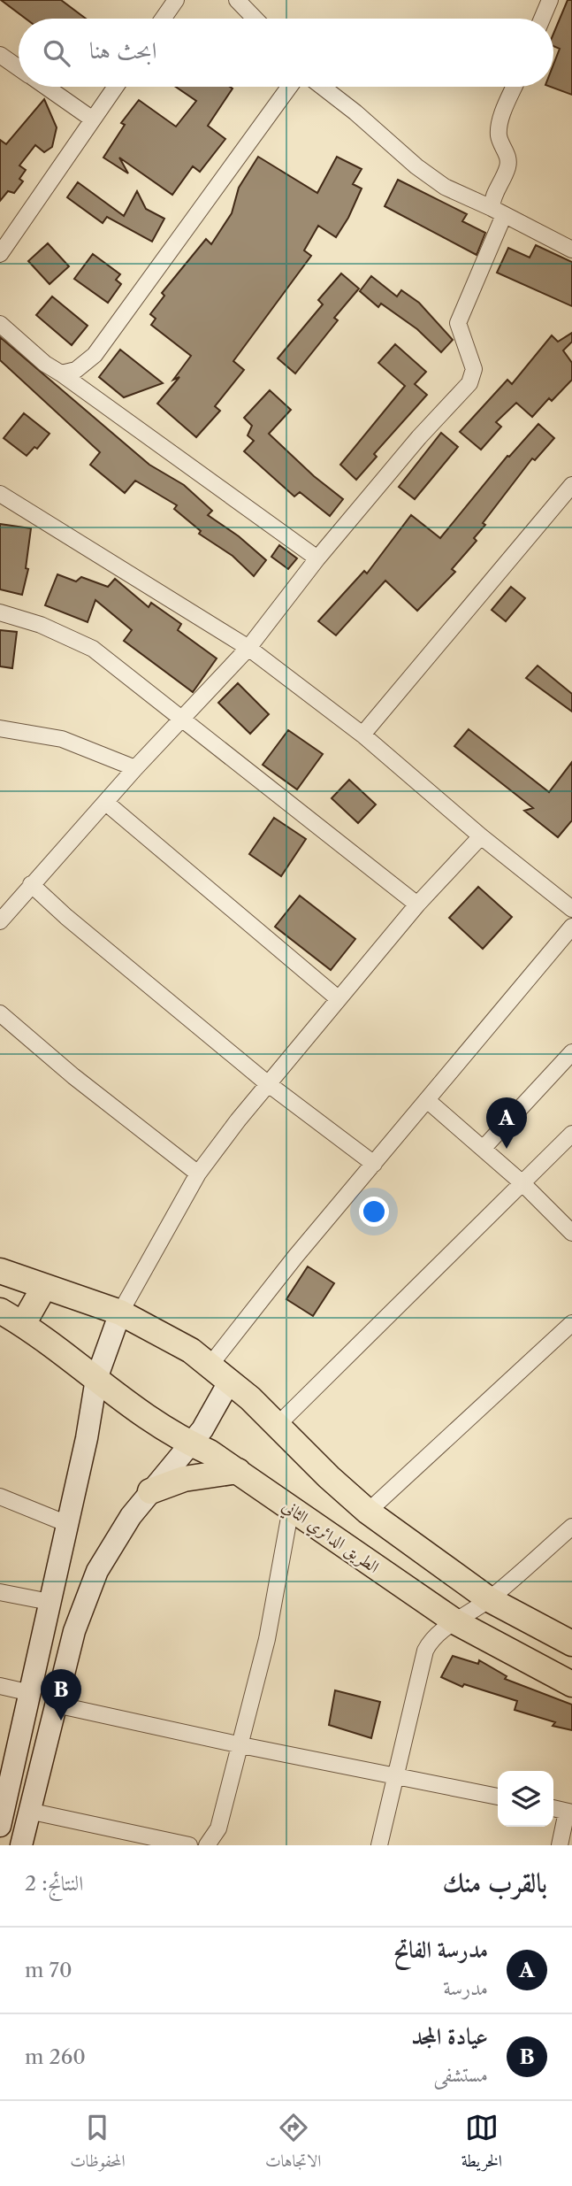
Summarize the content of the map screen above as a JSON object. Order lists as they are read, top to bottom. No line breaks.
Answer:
{"streets":{"main road":["الطريق الدائري الثاني"]},"page":{"search":"ابحث هنا","pins":["A","B"],"heading":["بالقرب منك","النتائج: 2"],"list":[{"mark":"A","name":"مدرسة الفاتح","note":"مدرسة","value":"70 m"},{"mark":"B","name":"عيادة المجد","note":"مستشفى","value":"260 m"}],"nav":["الخريطة","الاتجاهات","المحفوظات"]}}
